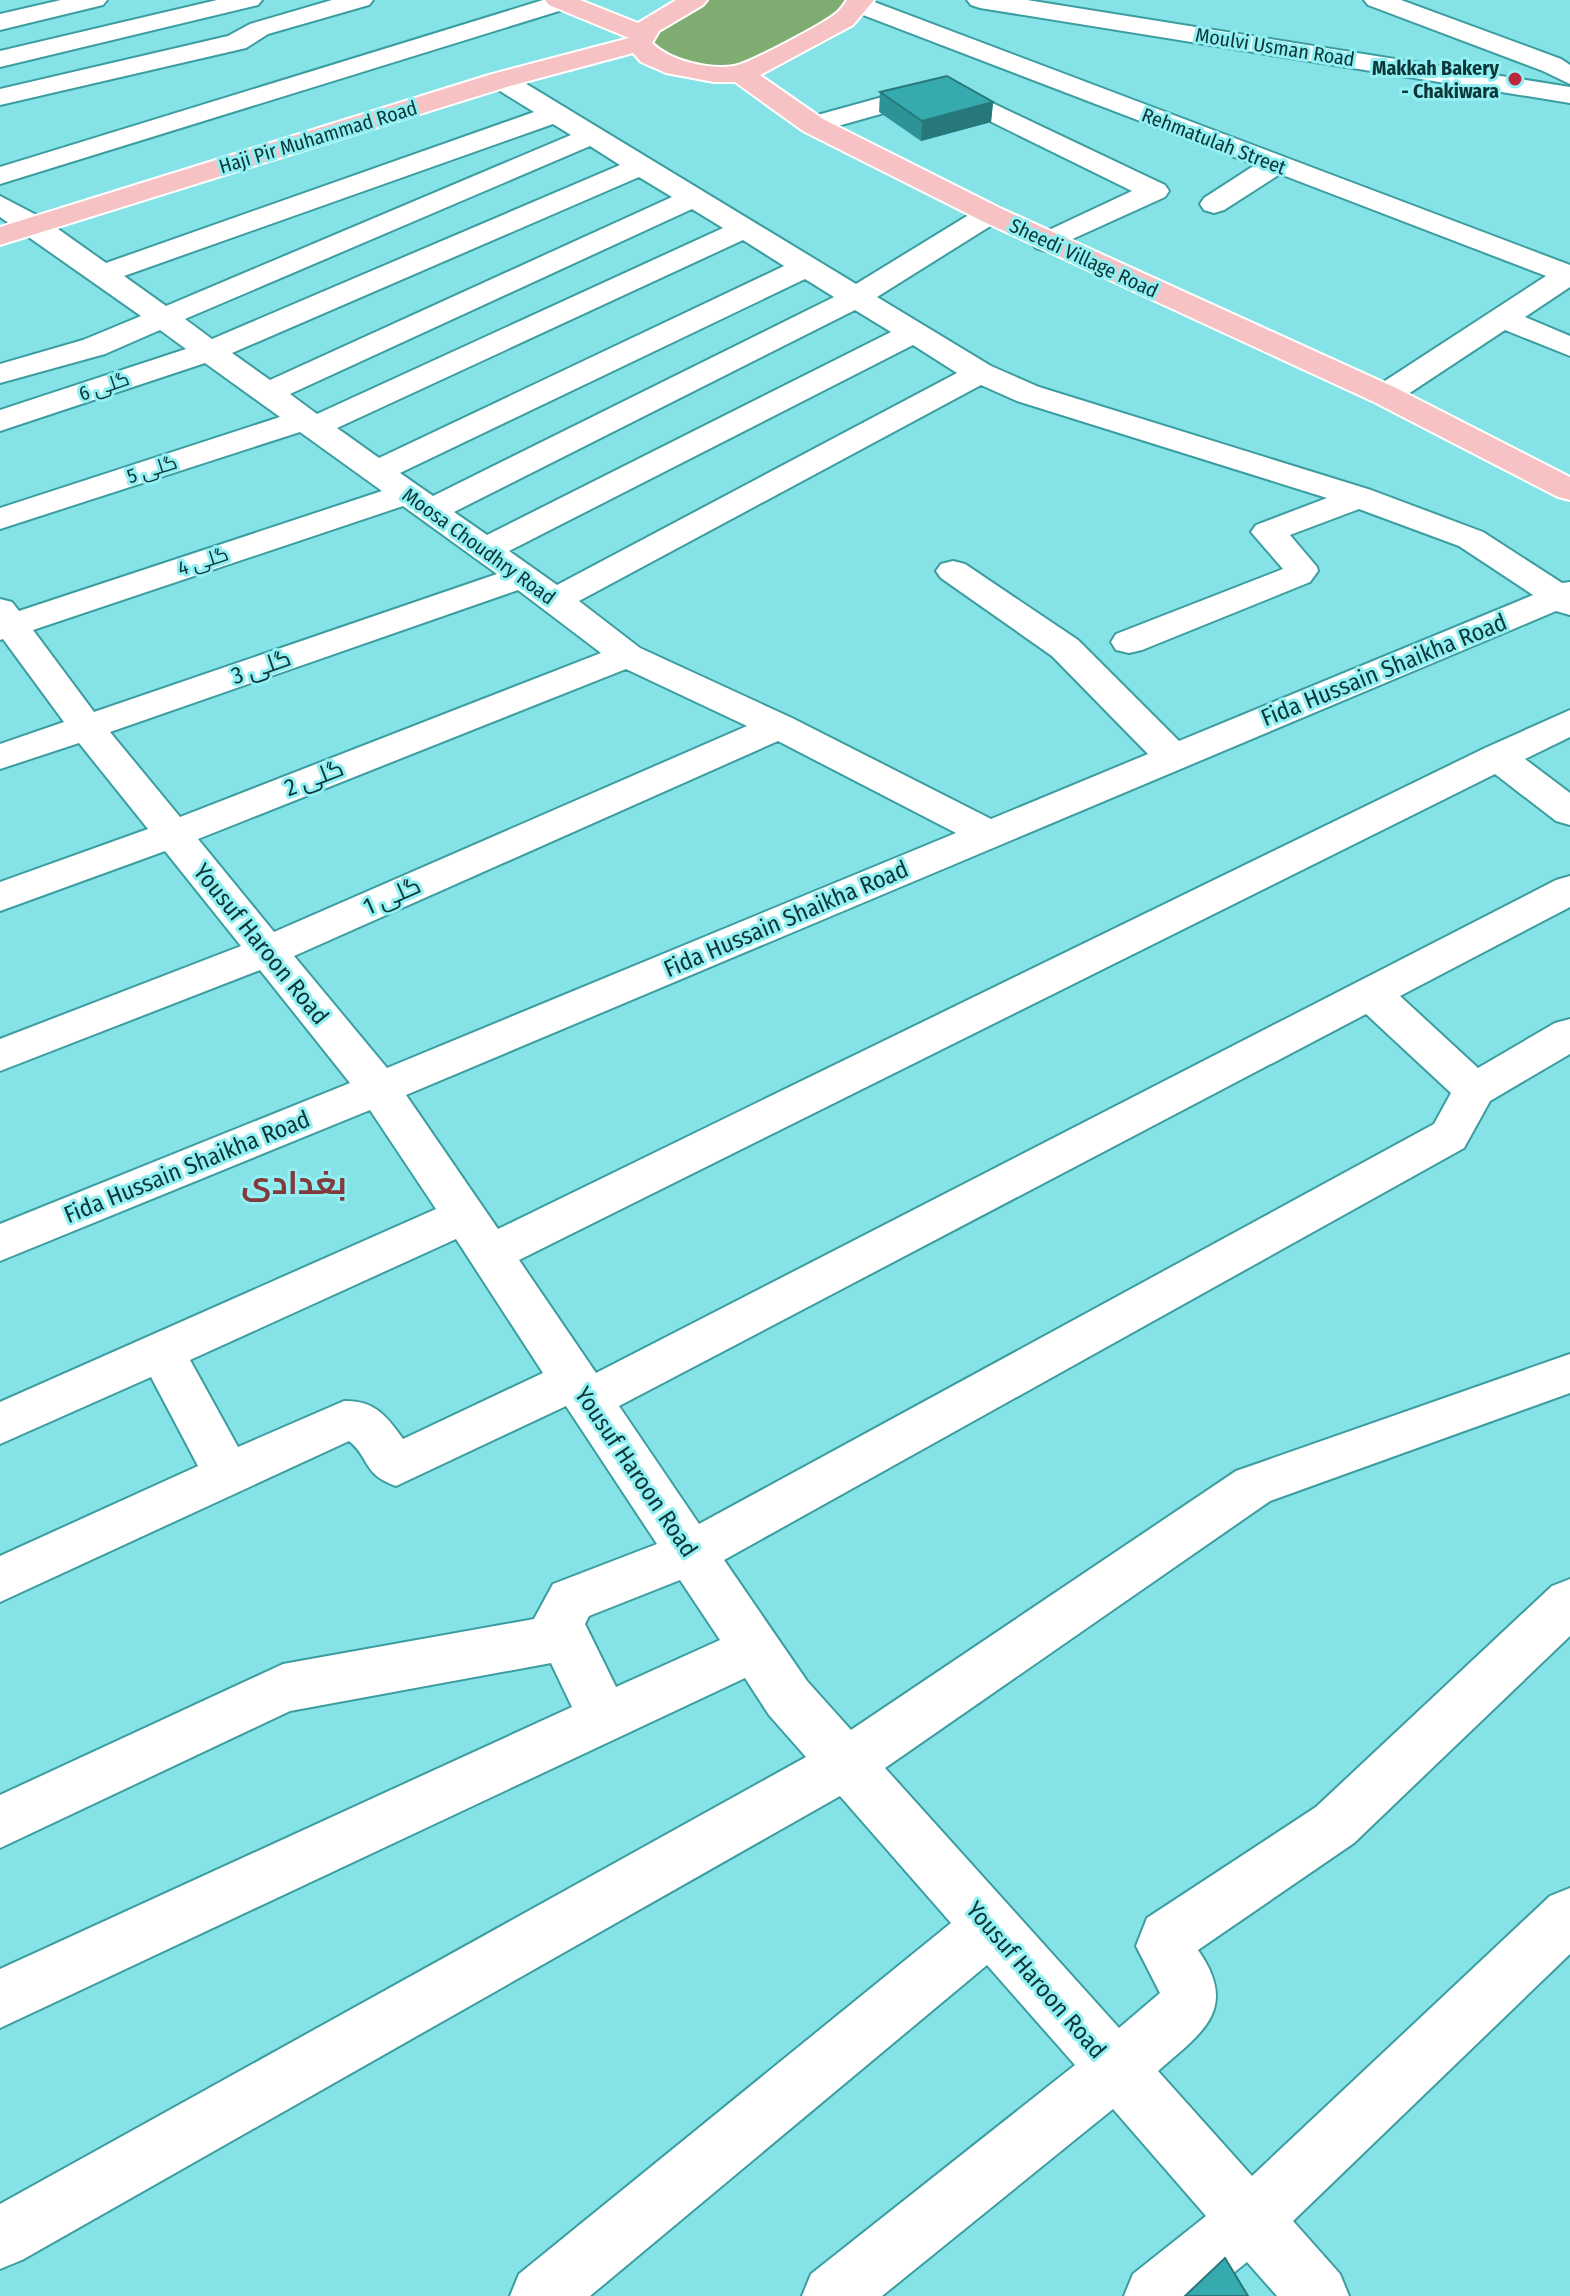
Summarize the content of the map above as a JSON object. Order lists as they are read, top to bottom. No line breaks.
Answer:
{"streets":{"main road":["Haji Pir Muhammad Road","Sheedi Village Road"],"street":["Moulvi Usman Road","Rehmatulah Street","گلی 6","گلی 5","Moosa Choudhry Road","گلی 4","گلی 3","Fida Hussain Shaikha Road","گلی 2","گلی 1","Yousuf Haroon Road"]},"crossings":[["Haji Pir Muhammad Road","Sheedi Village Road"],["Haji Pir Muhammad Road","Moosa Choudhry Road"],["Sheedi Village Road","گلی 4"],["گلی 6","Moosa Choudhry Road"],["گلی 5","Moosa Choudhry Road"],["Moosa Choudhry Road","گلی 4"],["Moosa Choudhry Road","گلی 3"],["Moosa Choudhry Road","Fida Hussain Shaikha Road"],["Moosa Choudhry Road","گلی 2"],["Moosa Choudhry Road","گلی 1"],["گلی 4","Yousuf Haroon Road"],["گلی 3","Yousuf Haroon Road"],["Fida Hussain Shaikha Road","Yousuf Haroon Road"],["گلی 2","Yousuf Haroon Road"],["گلی 1","Yousuf Haroon Road"]],"districts":["بغدادی"],"places":["Makkah Bakery - Chakiwara"]}
